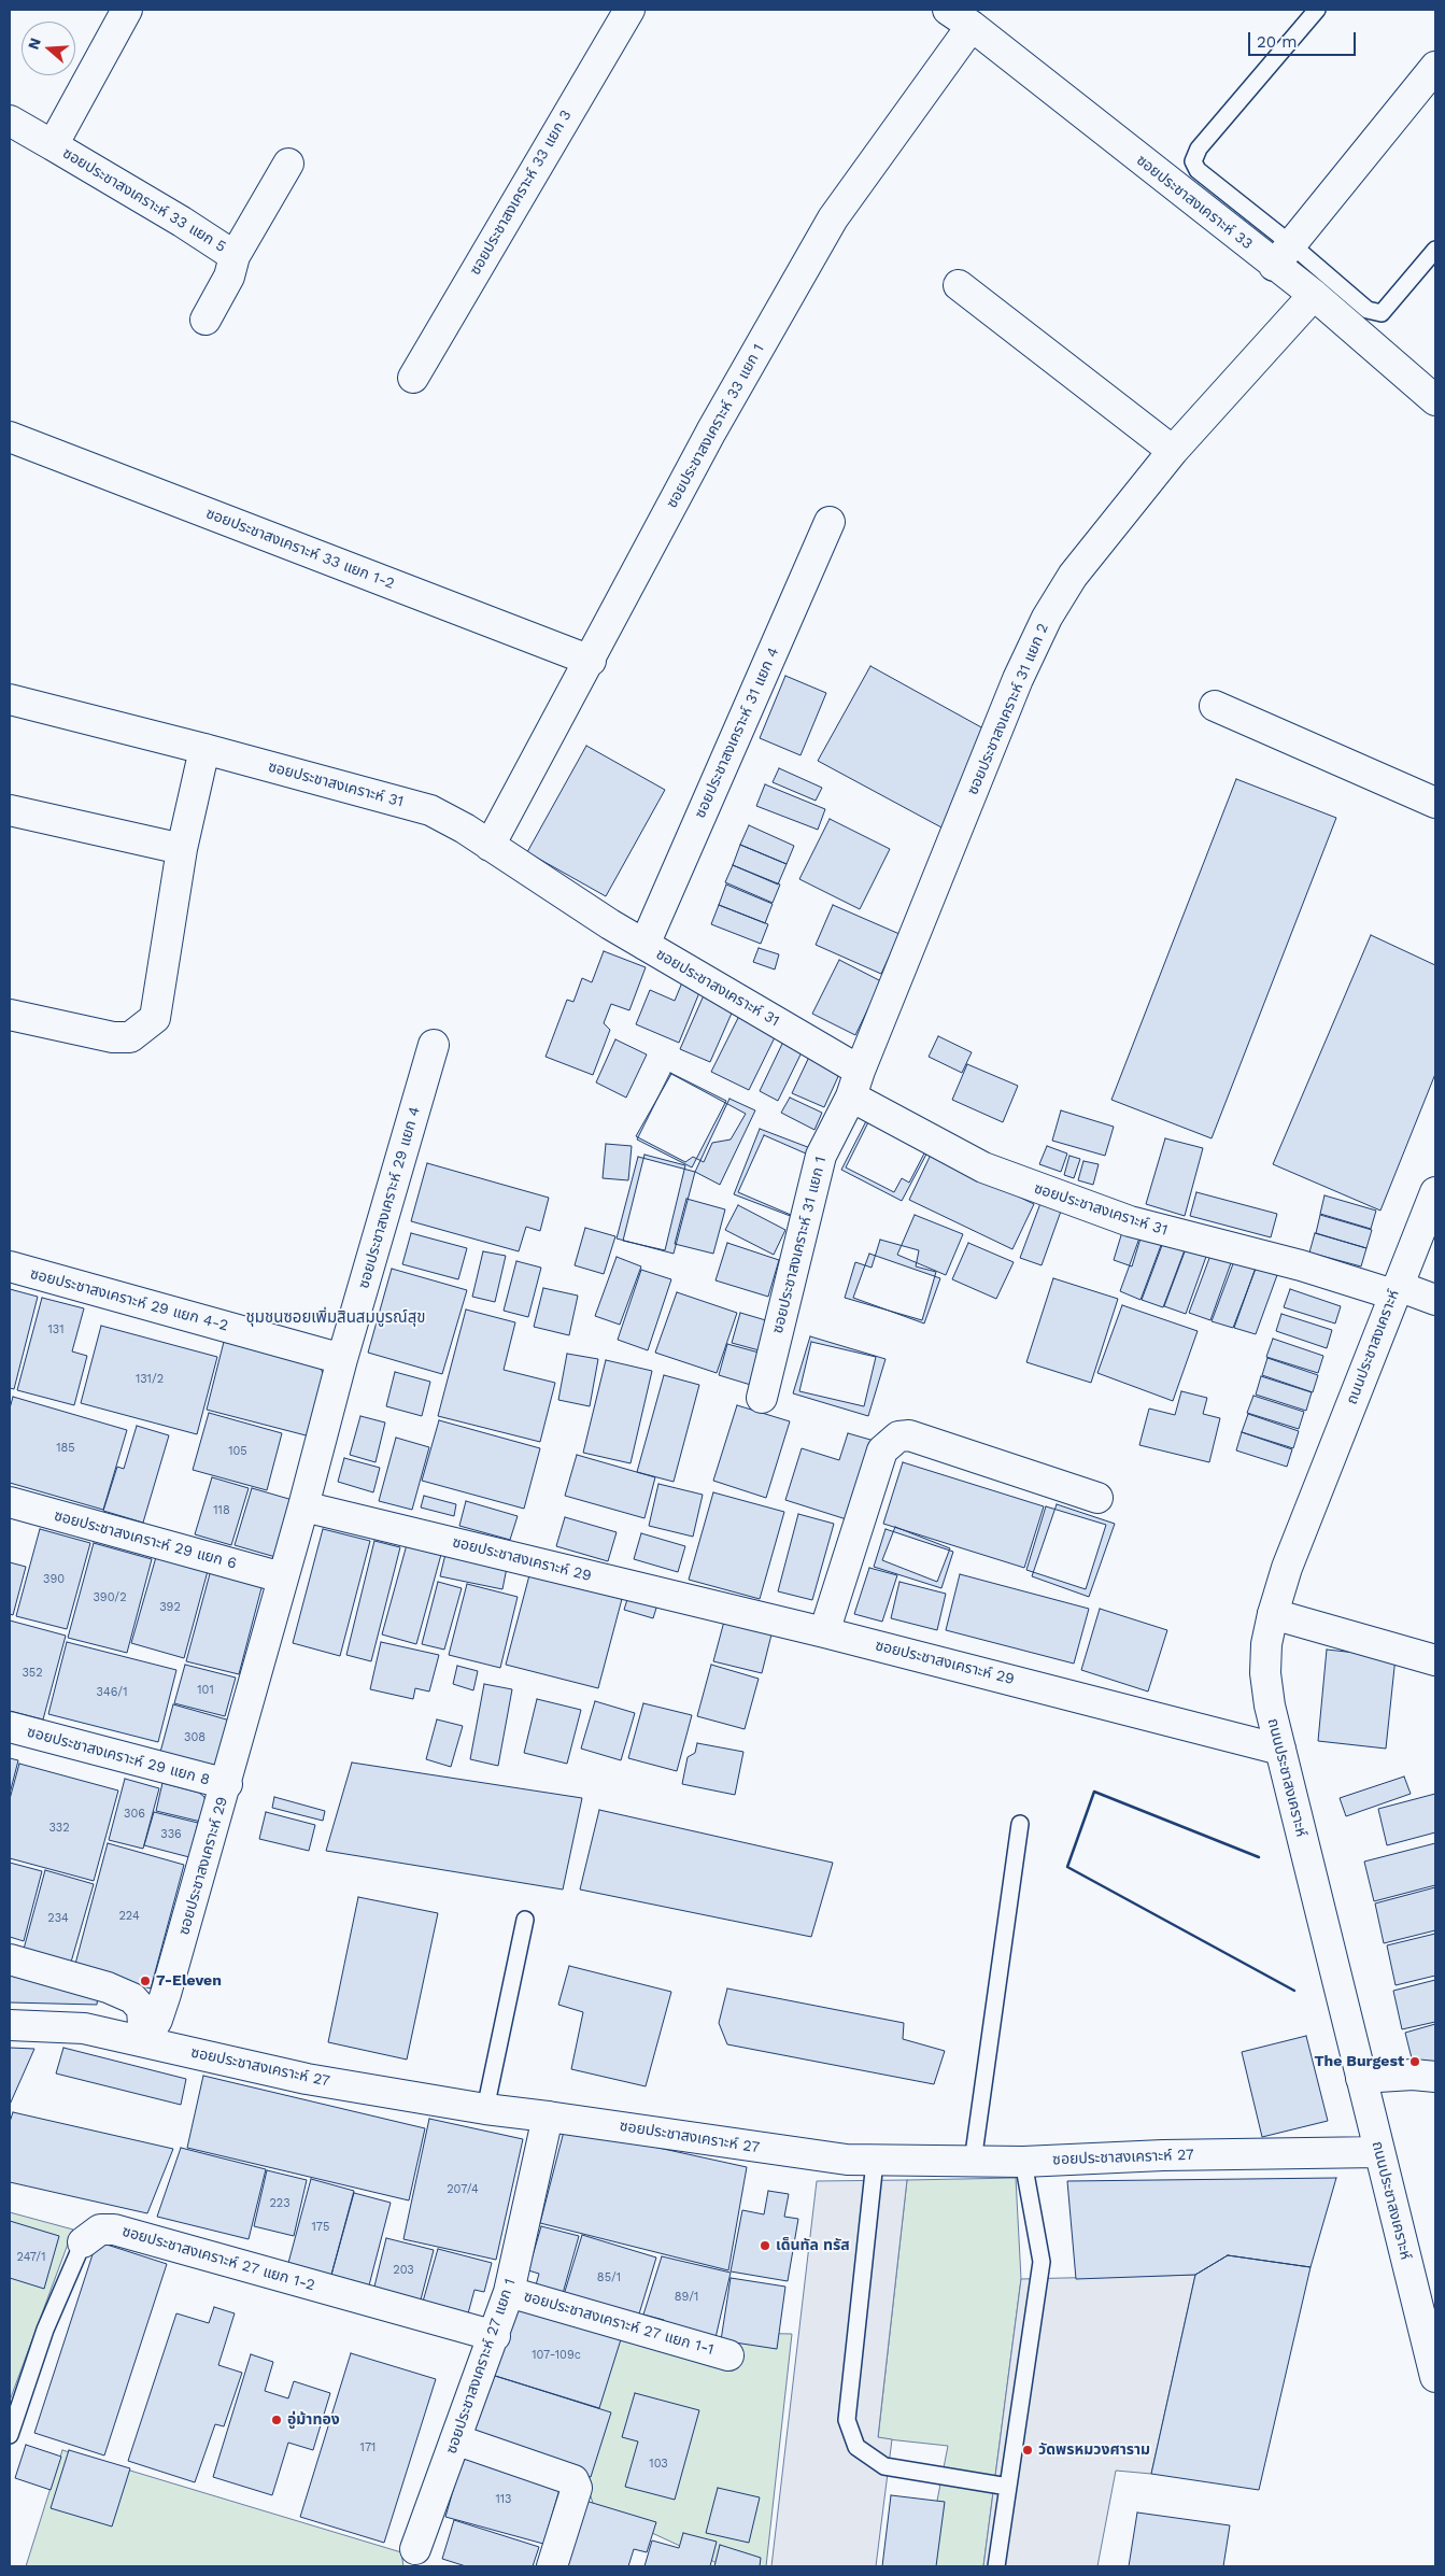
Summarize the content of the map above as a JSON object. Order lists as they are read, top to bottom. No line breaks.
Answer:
{"streets":{"street":["ซอยประชาสงเคราะห์ 33 แยก 3","ซอยประชาสงเคราะห์ 33 แยก 5","ซอยประชาสงเคราะห์ 33","ซอยประชาสงเคราะห์ 33 แยก 1","ซอยประชาสงเคราะห์ 33 แยก 1-2","ซอยประชาสงเคราะห์ 31 แยก 2","ซอยประชาสงเคราะห์ 31 แยก 4","ซอยประชาสงเคราะห์ 31","ซอยประชาสงเคราะห์ 29 แยก 4","ซอยประชาสงเคราะห์ 31 แยก 1","ซอยประชาสงเคราะห์ 29 แยก 4-2","ถนนประชาสงเคราะห์","ซอยประชาสงเคราะห์ 29 แยก 6","ซอยประชาสงเคราะห์ 29","ซอยประชาสงเคราะห์ 29 แยก 8","ซอยประชาสงเคราะห์ 27","ซอยประชาสงเคราะห์ 27 แยก 1-2","ซอยประชาสงเคราะห์ 27 แยก 1-1","ซอยประชาสงเคราะห์ 27 แยก 1"]},"crossings":[["ซอยประชาสงเคราะห์ 33","ซอยประชาสงเคราะห์ 33 แยก 1"],["ซอยประชาสงเคราะห์ 33","ซอยประชาสงเคราะห์ 31 แยก 2"],["ซอยประชาสงเคราะห์ 33 แยก 1","ซอยประชาสงเคราะห์ 33 แยก 1-2"],["ซอยประชาสงเคราะห์ 33 แยก 1","ซอยประชาสงเคราะห์ 31"],["ซอยประชาสงเคราะห์ 31 แยก 2","ซอยประชาสงเคราะห์ 31"],["ซอยประชาสงเคราะห์ 31 แยก 2","ซอยประชาสงเคราะห์ 31 แยก 1"],["ซอยประชาสงเคราะห์ 31 แยก 4","ซอยประชาสงเคราะห์ 31"],["ซอยประชาสงเคราะห์ 31","ซอยประชาสงเคราะห์ 31 แยก 1"],["ซอยประชาสงเคราะห์ 31","ถนนประชาสงเคราะห์"],["ซอยประชาสงเคราะห์ 29 แยก 4","ซอยประชาสงเคราะห์ 29 แยก 4-2"],["ซอยประชาสงเคราะห์ 29 แยก 4","ซอยประชาสงเคราะห์ 29"],["ถนนประชาสงเคราะห์","ซอยประชาสงเคราะห์ 29"],["ถนนประชาสงเคราะห์","ซอยประชาสงเคราะห์ 27"],["ซอยประชาสงเคราะห์ 29 แยก 6","ซอยประชาสงเคราะห์ 29"],["ซอยประชาสงเคราะห์ 29","ซอยประชาสงเคราะห์ 29 แยก 8"],["ซอยประชาสงเคราะห์ 29","ซอยประชาสงเคราะห์ 27"],["ซอยประชาสงเคราะห์ 27","ซอยประชาสงเคราะห์ 27 แยก 1"],["ซอยประชาสงเคราะห์ 27 แยก 1-2","ซอยประชาสงเคราะห์ 27 แยก 1"],["ซอยประชาสงเคราะห์ 27 แยก 1-1","ซอยประชาสงเคราะห์ 27 แยก 1"]],"districts":["ชุมชนซอยเพิ่มสินสมบูรณ์สุข"],"places":["7-Eleven","The Burgest","เด็นทัล ทรัส","อู่ม้าทอง","วัดพรหมวงศาราม"],"house_numbers":["131","131/2","185","105","118","390","390/2","392","352","101","346/1","308","306","332","336","224","234","207/4","223","175","247/1","203","85/1","89/1","107-109c","171","103","113"],"scale_bar":"20 m","north":"left"}
